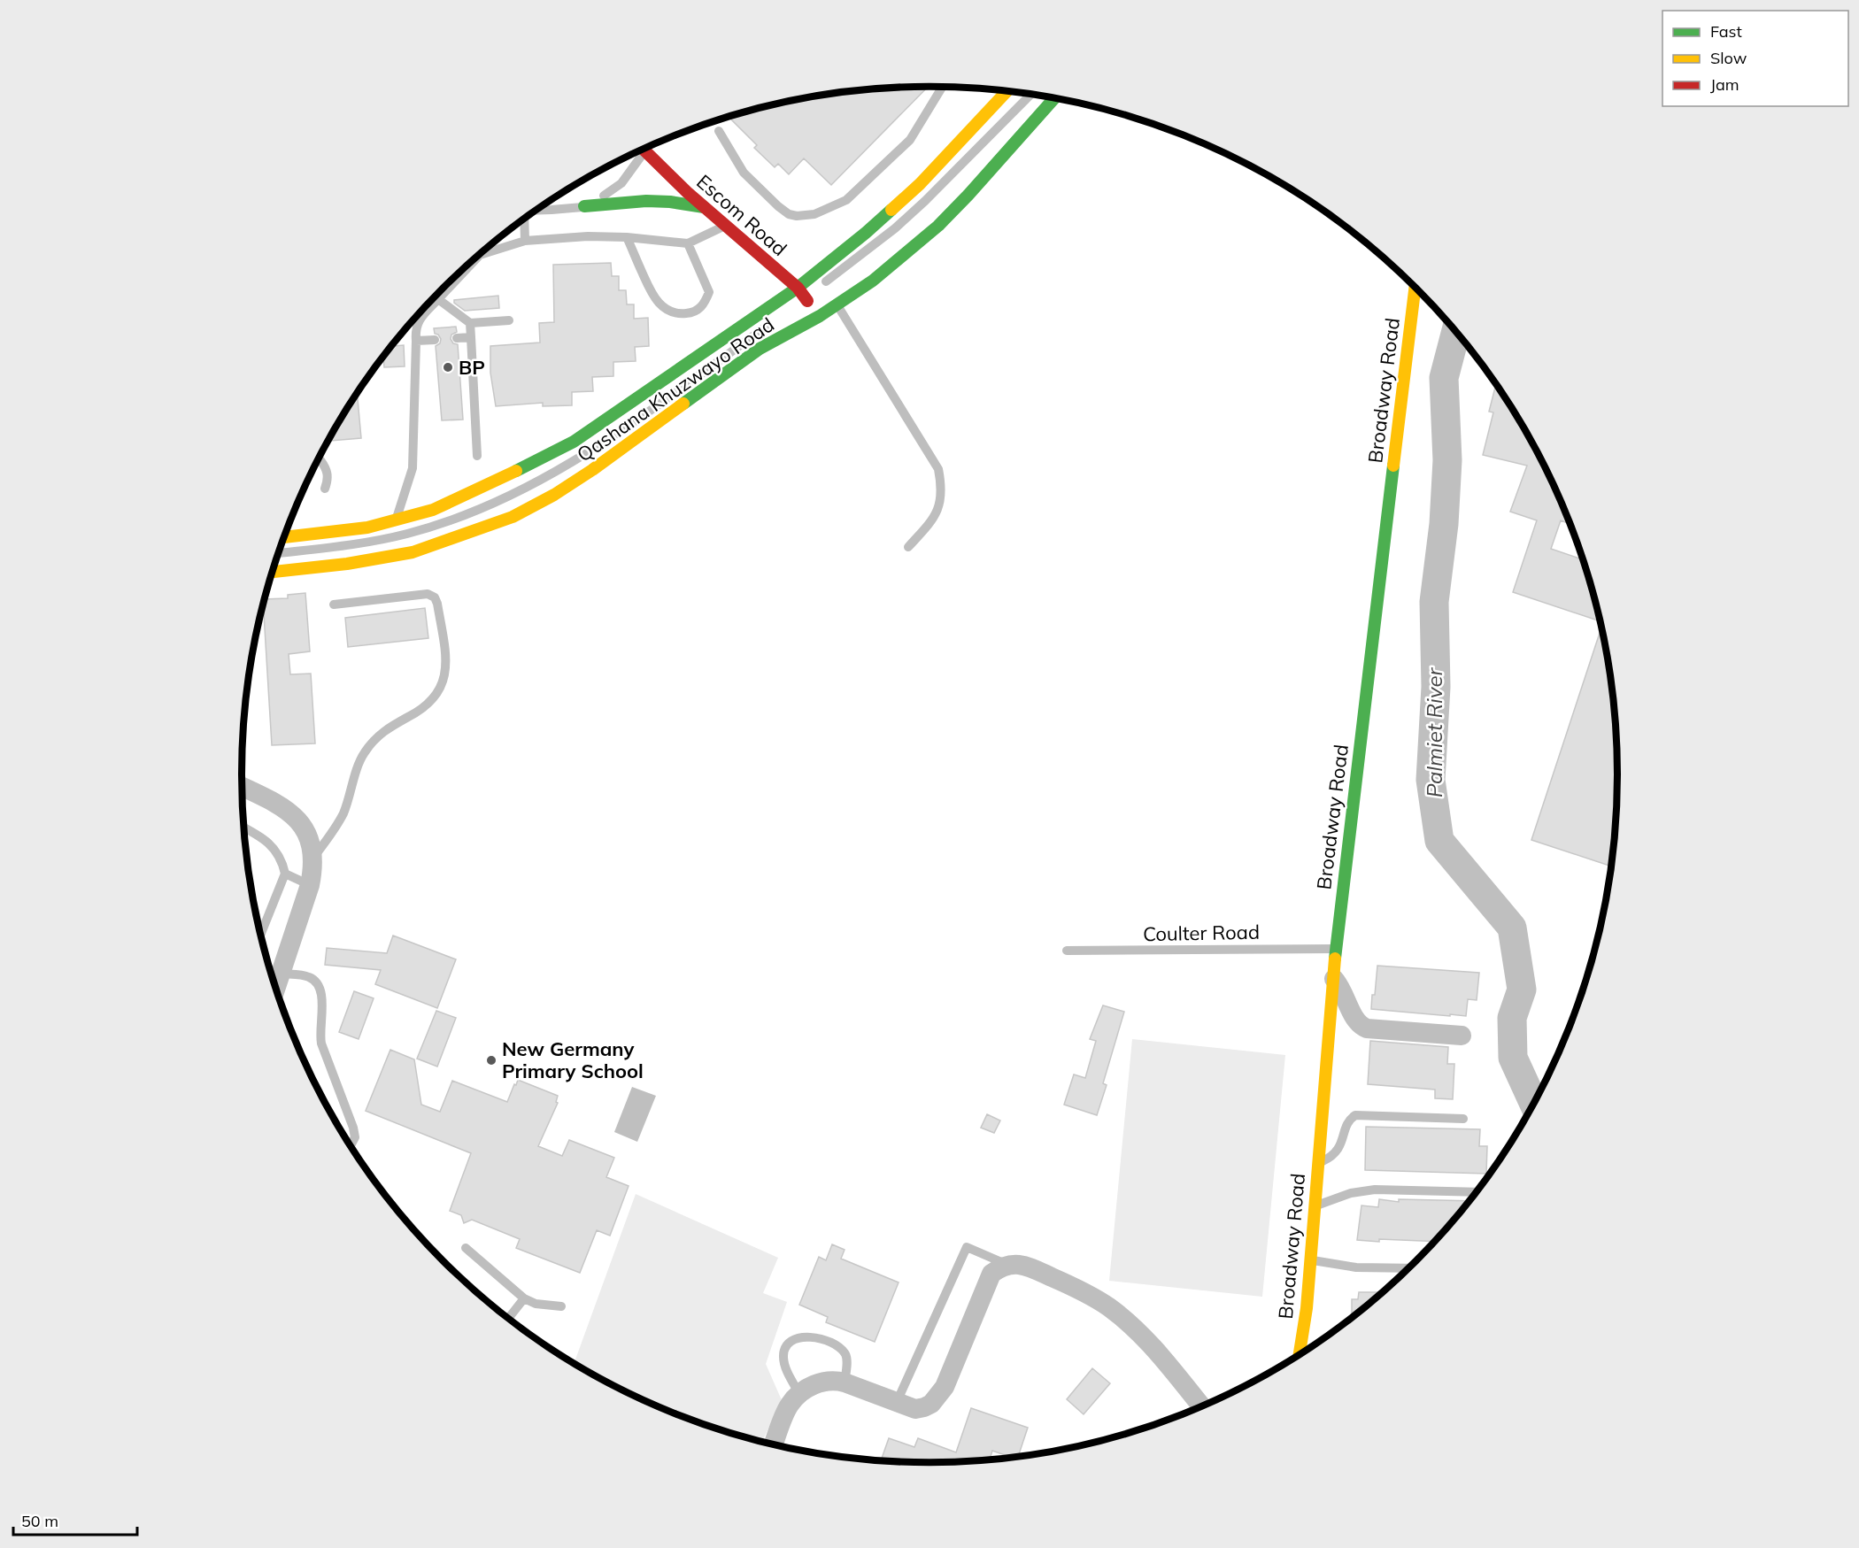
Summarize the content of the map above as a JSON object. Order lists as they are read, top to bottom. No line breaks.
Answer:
{"streets":{"main road":["Escom Road","Qashana Khuzwayo Road","Broadway Road"],"lane":["Coulter Road"]},"crossings":[["Escom Road","Qashana Khuzwayo Road"],["Broadway Road","Coulter Road"]],"water":["Palmiet River"],"places":["BP","New Germany Primary School"],"legend":["Fast","Slow","Jam"],"scale_bar":"50 m"}
